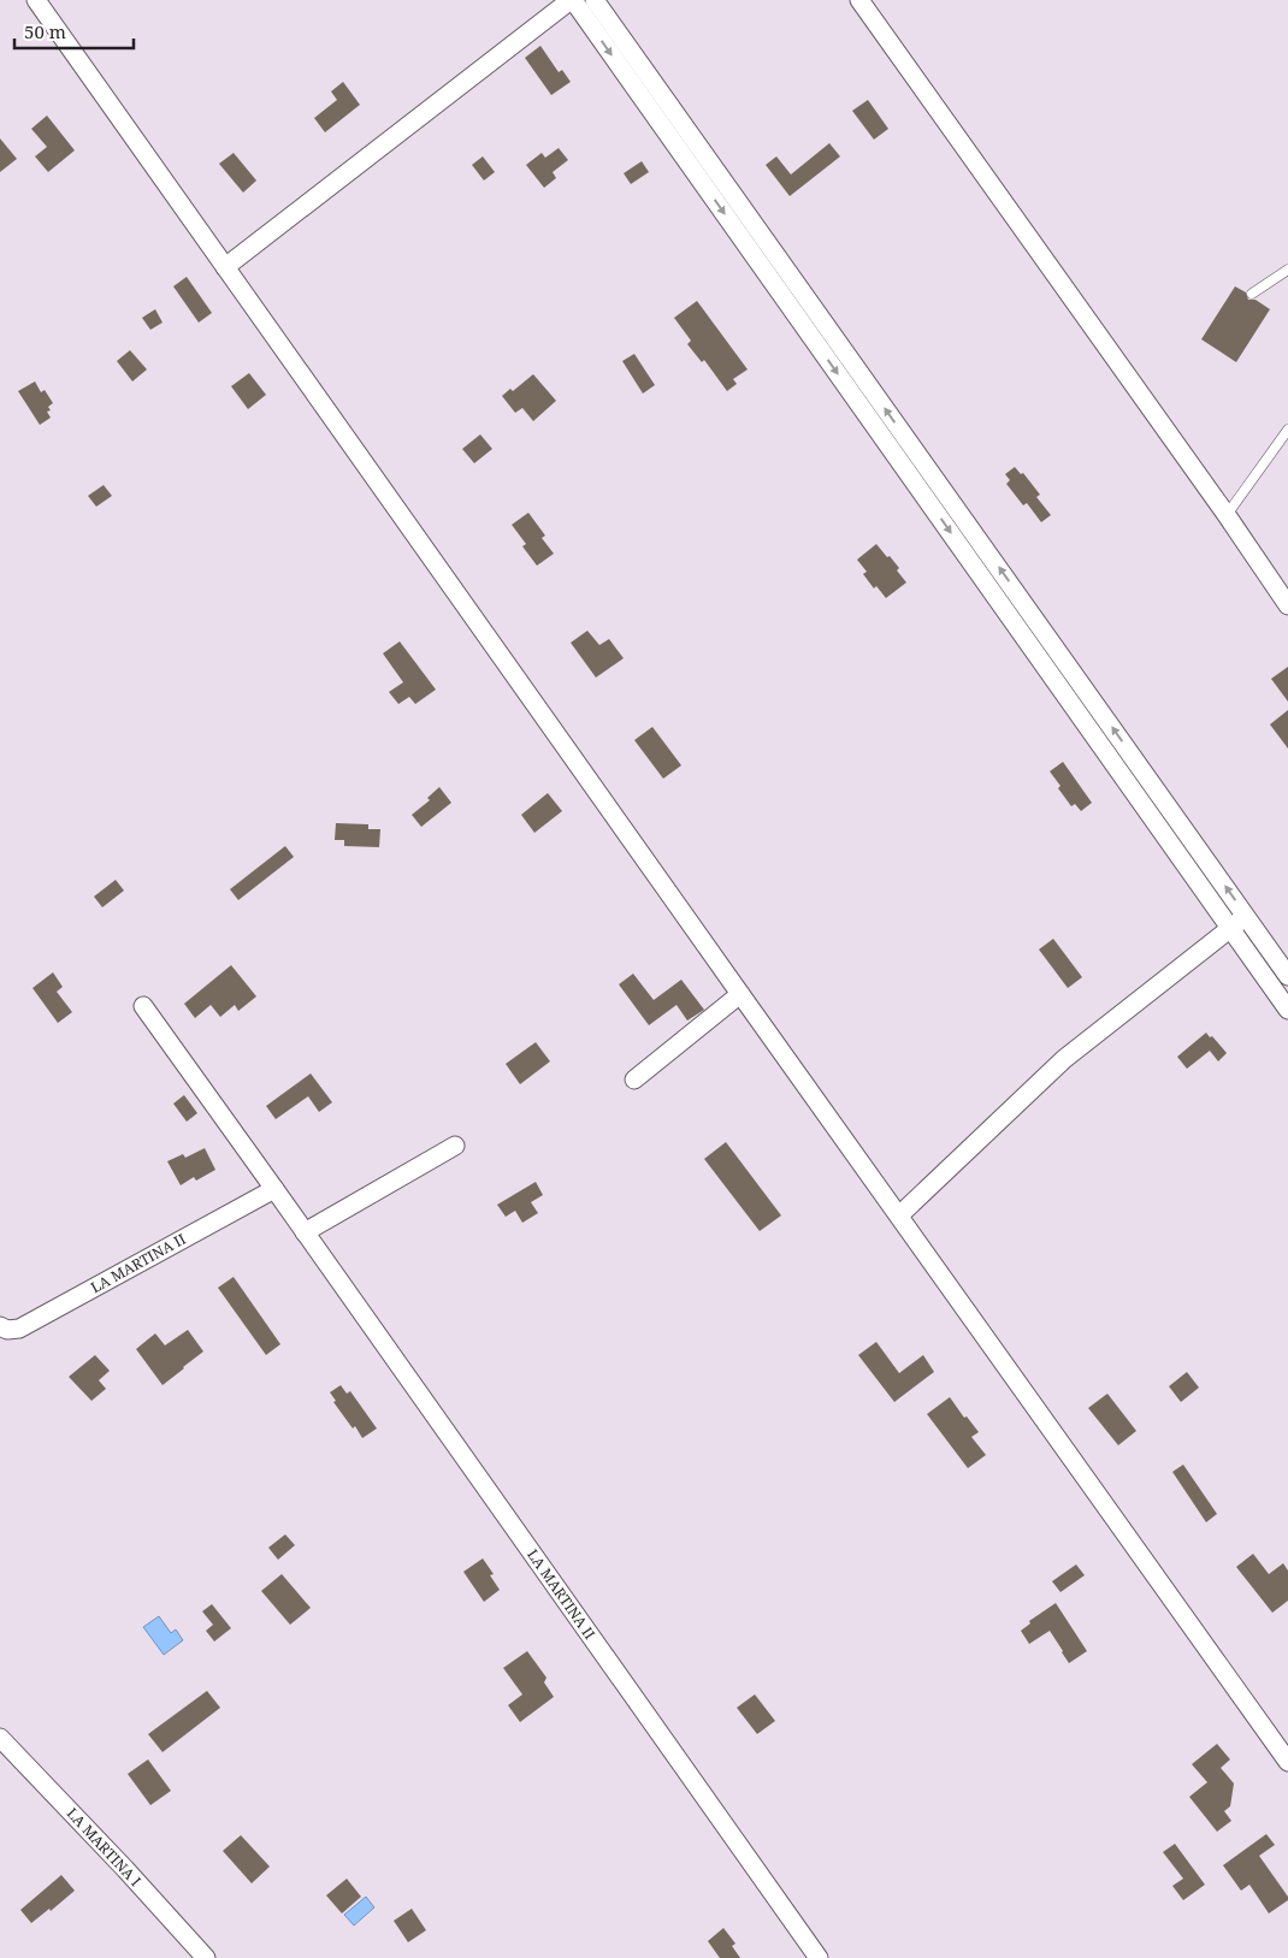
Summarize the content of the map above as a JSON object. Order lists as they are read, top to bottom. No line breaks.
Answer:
{"streets":{"street":["LA MARTINA II","LA MARTINA I"]},"scale_bar":"50 m"}
